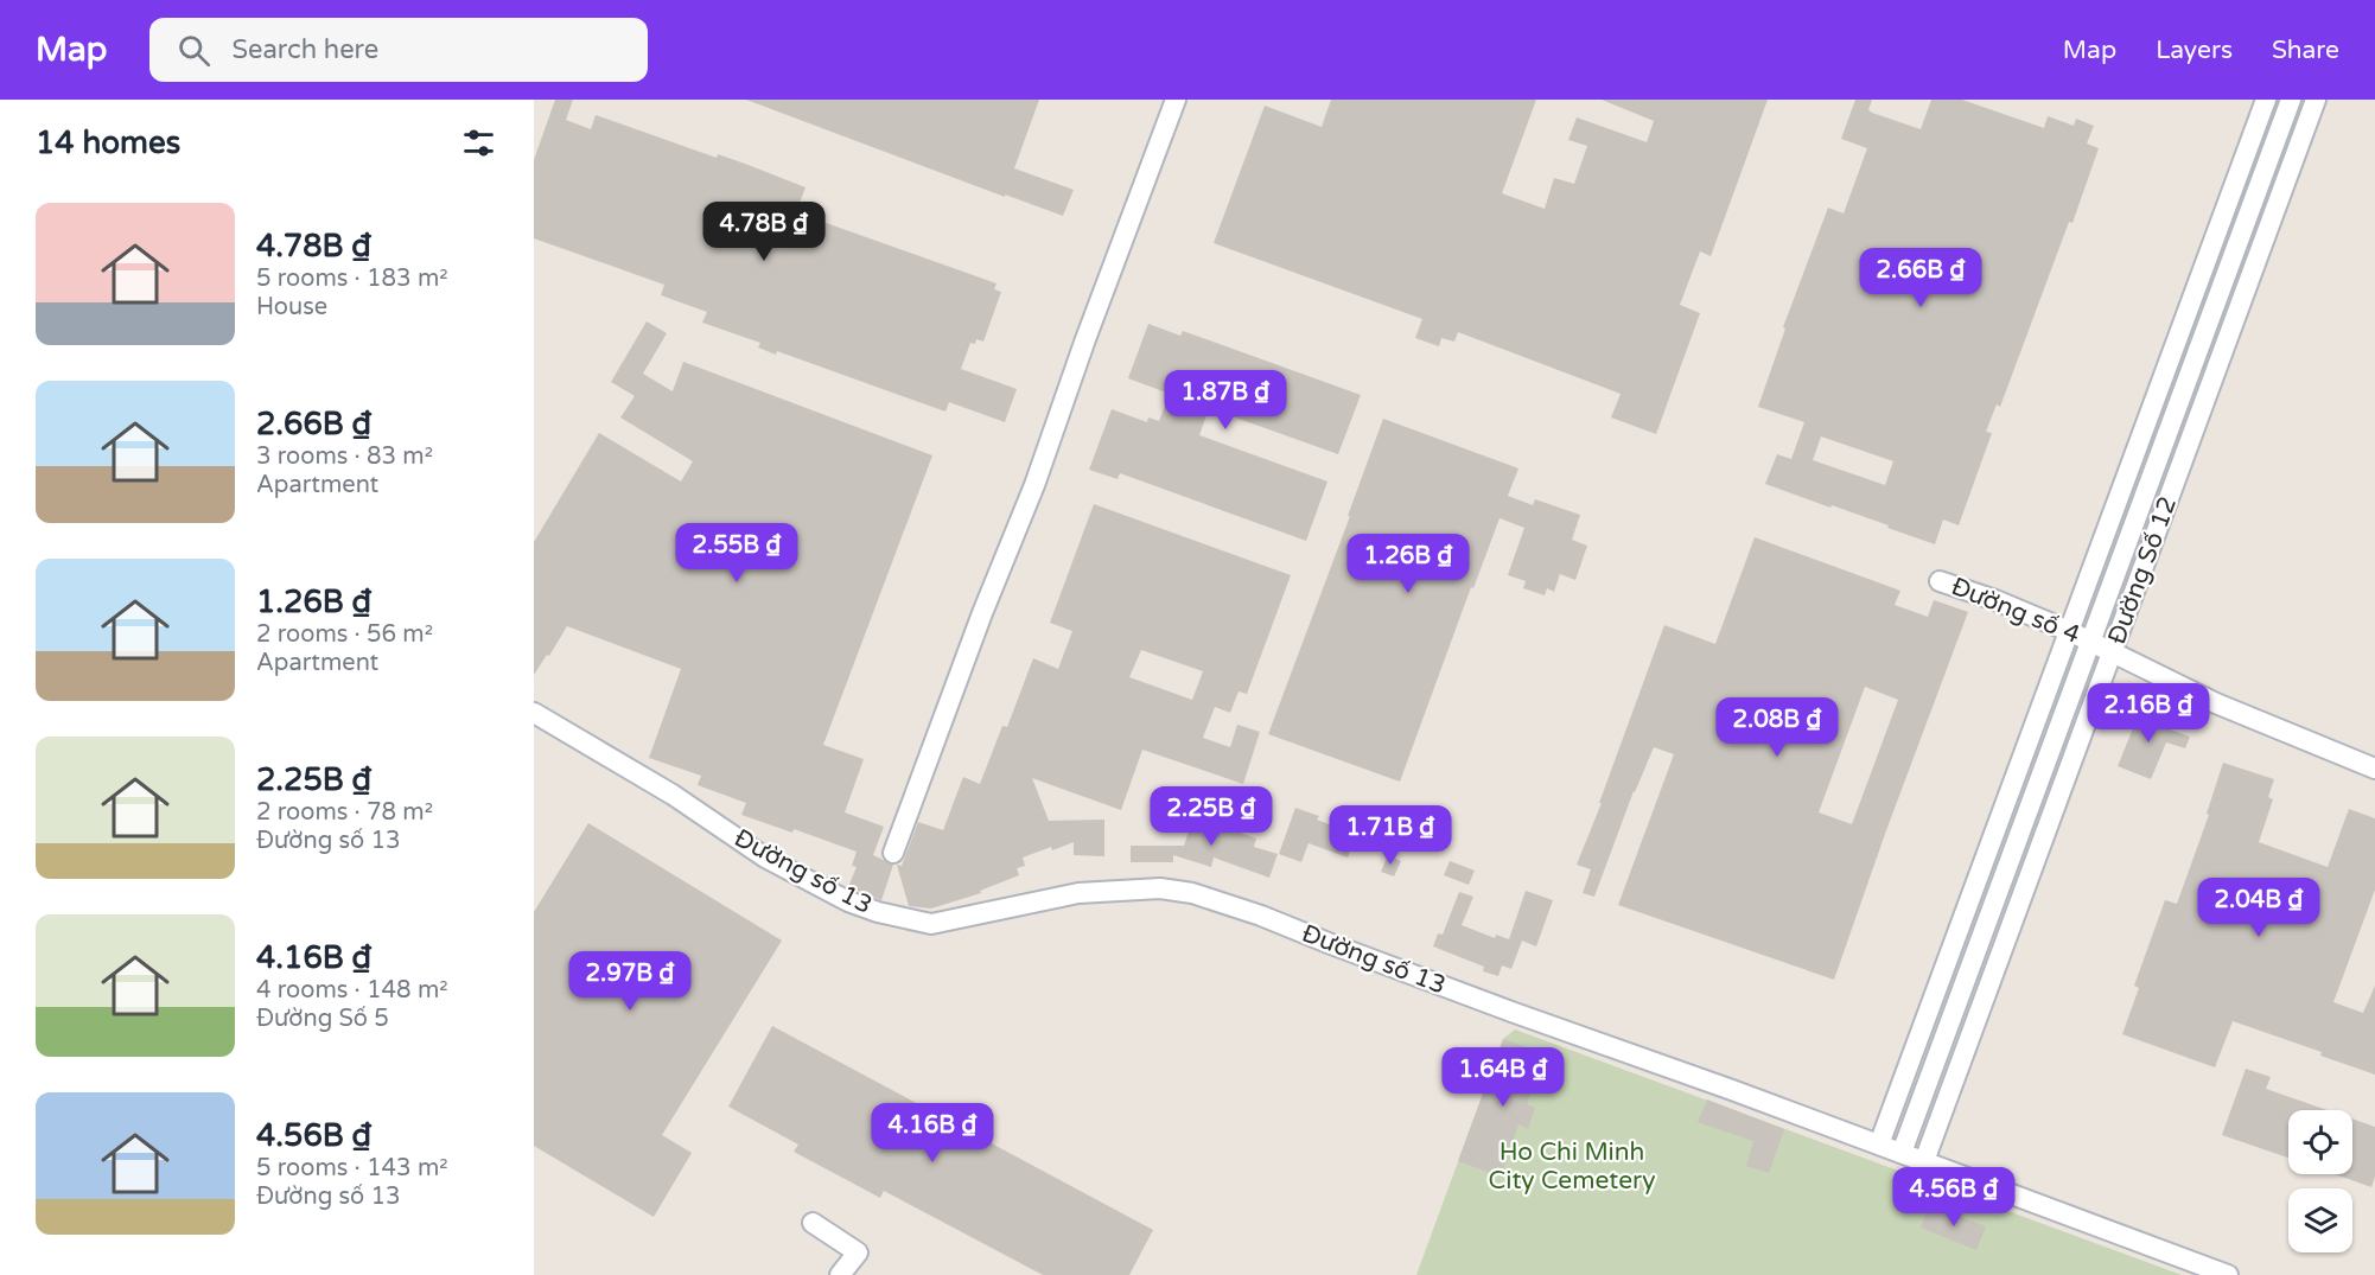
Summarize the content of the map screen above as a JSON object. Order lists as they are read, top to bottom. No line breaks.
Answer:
{"streets":{"street":["Đường Số 12","Đường số 4","Đường số 13"]},"crossings":[["Đường Số 12","Đường số 4"],["Đường Số 12","Đường số 13"]],"parks":["Ho Chi Minh City Cemetery"],"page":{"header":"Map","search":"Search here","nav":["Map","Layers","Share"],"heading":"14 homes","list":[{"name":"4.78B ₫","note":"5 rooms · 183 m² · House"},{"name":"2.66B ₫","note":"3 rooms · 83 m² · Apartment"},{"name":"1.26B ₫","note":"2 rooms · 56 m² · Apartment"},{"name":"2.25B ₫","note":"2 rooms · 78 m² · Đường số 13"},{"name":"4.16B ₫","note":"4 rooms · 148 m² · Đường Số 5"},{"name":"4.56B ₫","note":"5 rooms · 143 m² · Đường số 13"}],"price":["4.78B ₫","2.66B ₫","1.87B ₫","2.55B ₫","1.26B ₫","2.16B ₫","2.08B ₫","2.25B ₫","1.71B ₫","2.04B ₫","2.97B ₫","1.64B ₫","4.16B ₫","4.56B ₫"]}}
